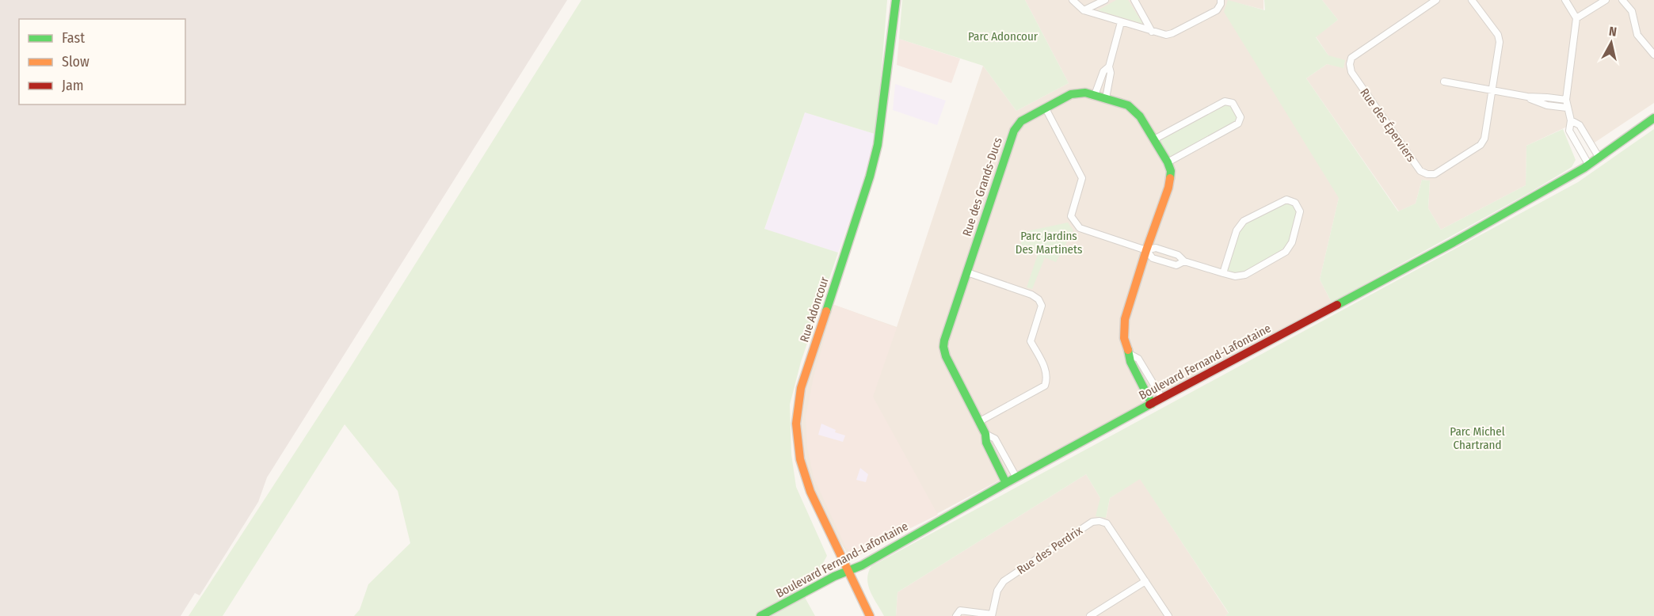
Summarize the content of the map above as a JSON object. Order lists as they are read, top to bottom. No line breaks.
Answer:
{"streets":{"street":["Rue des Éperviers","Rue des Grands-Ducs","Rue Adoncour","Boulevard Fernand-Lafontaine","Rue des Perdrix"]},"crossings":[["Rue des Grands-Ducs","Boulevard Fernand-Lafontaine"],["Rue Adoncour","Boulevard Fernand-Lafontaine"]],"parks":["Parc Adoncour","Parc Jardins Des Martinets","Parc Michel Chartrand"],"legend":["Fast","Slow","Jam"],"north":"top"}
